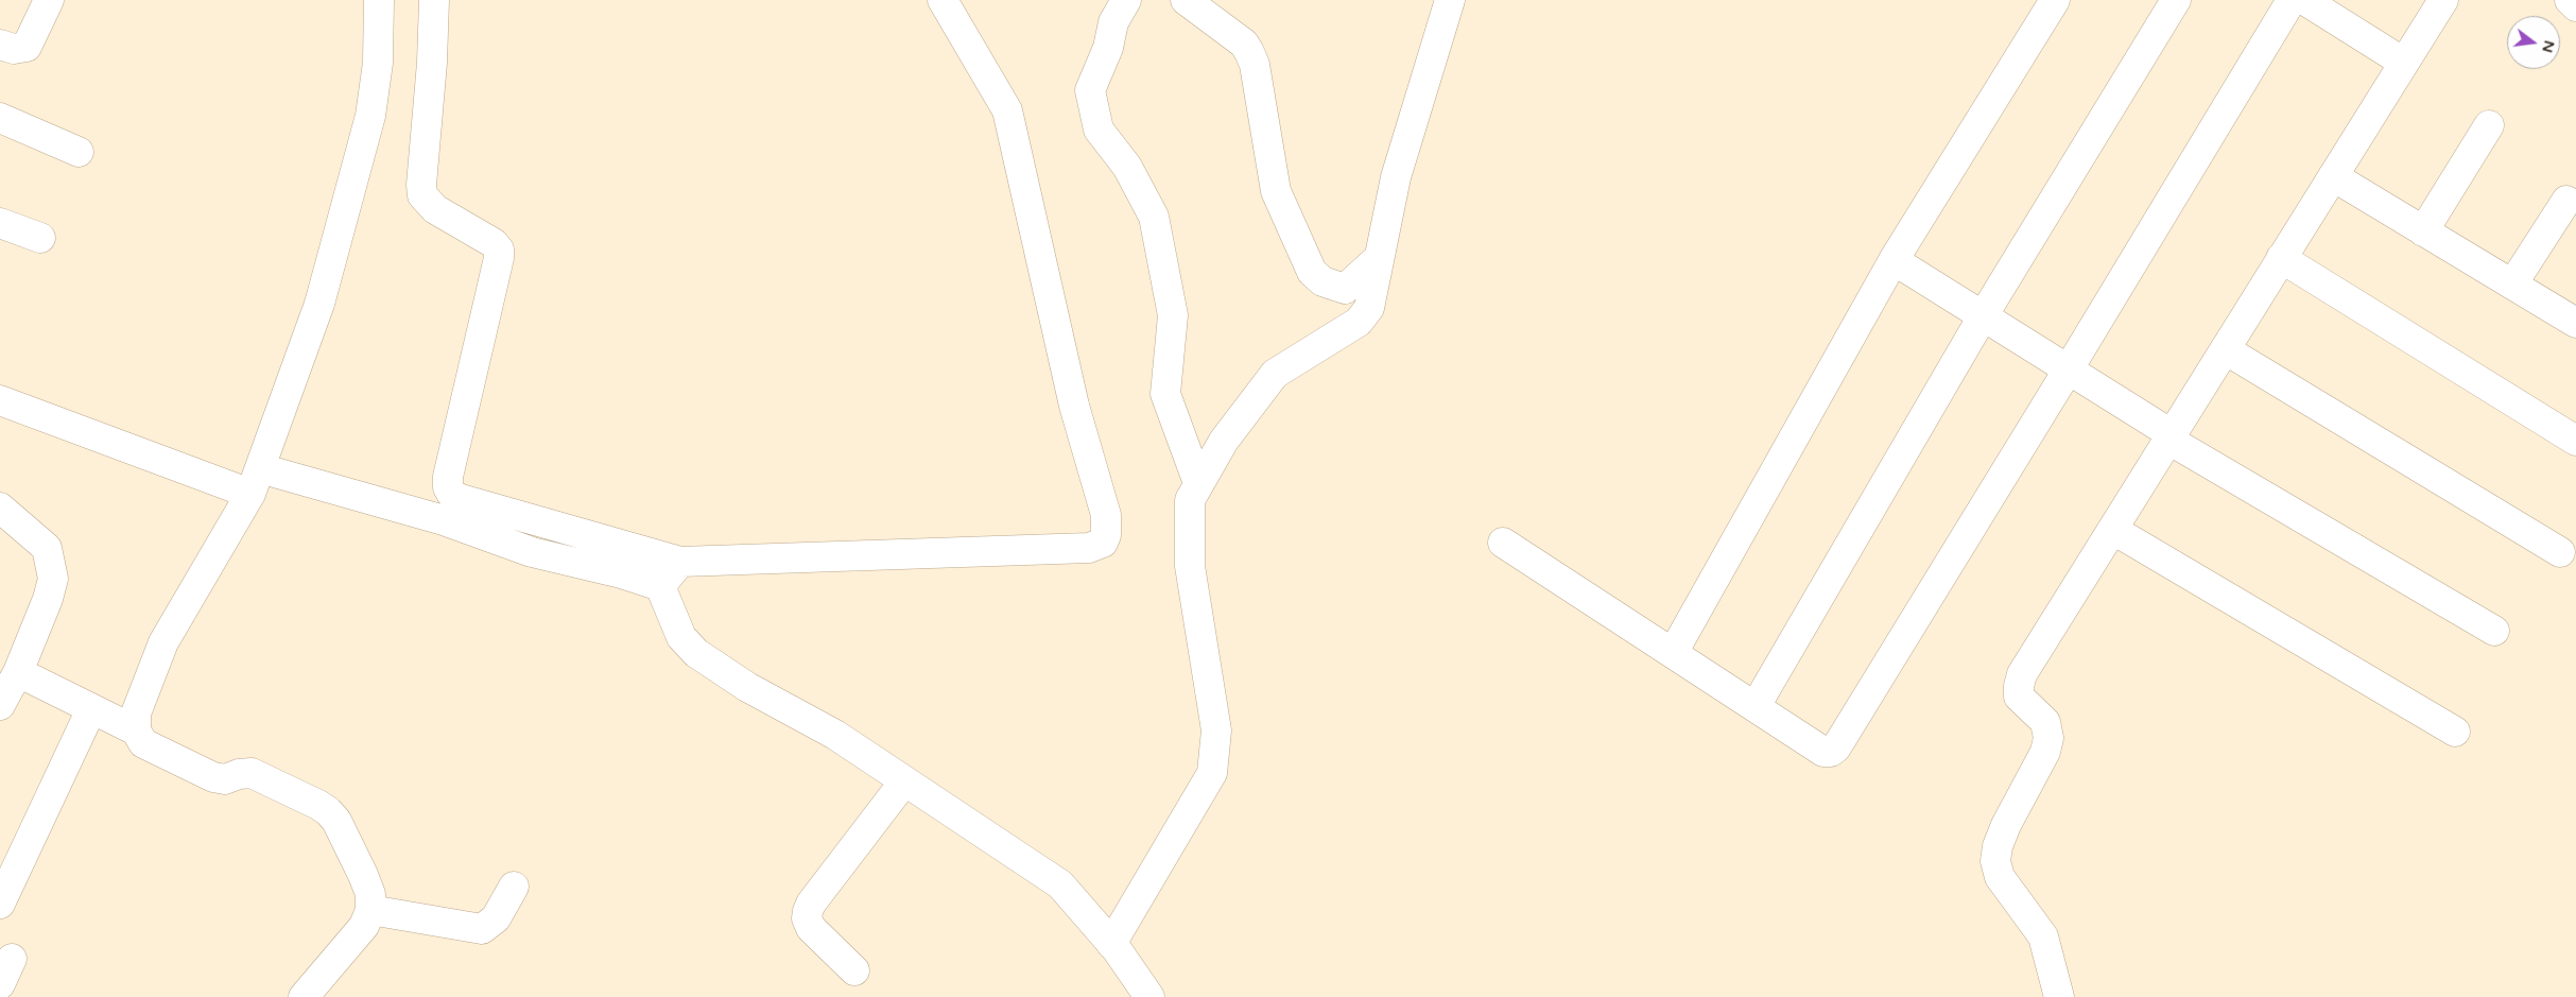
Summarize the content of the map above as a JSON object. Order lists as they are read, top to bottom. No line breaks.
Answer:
{"north":"right"}
